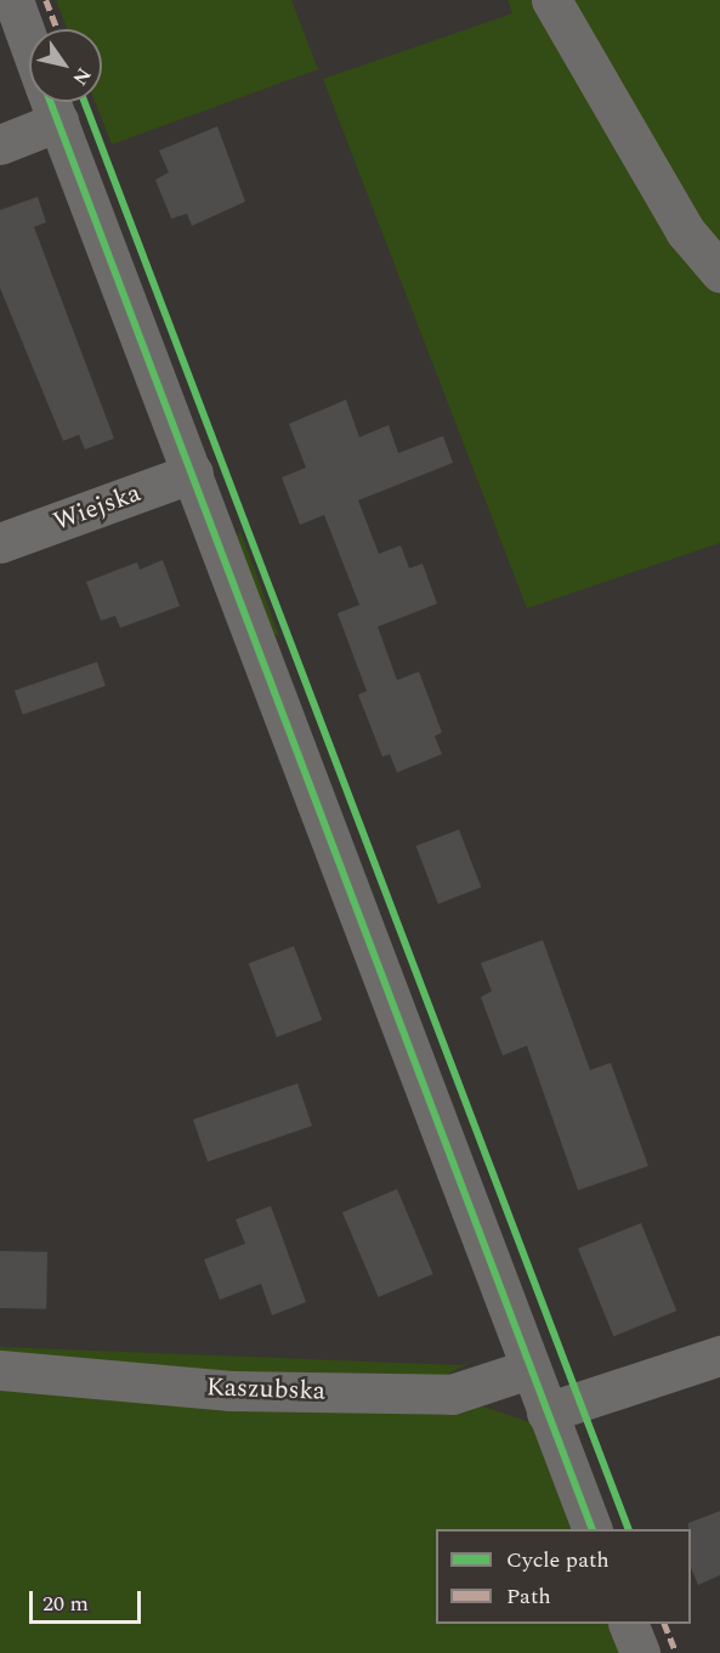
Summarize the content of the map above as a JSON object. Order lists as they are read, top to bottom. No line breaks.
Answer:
{"streets":{"street":["Wiejska","Kaszubska"]},"legend":["Cycle path","Path"],"scale_bar":"20 m","north":"bottom right"}
